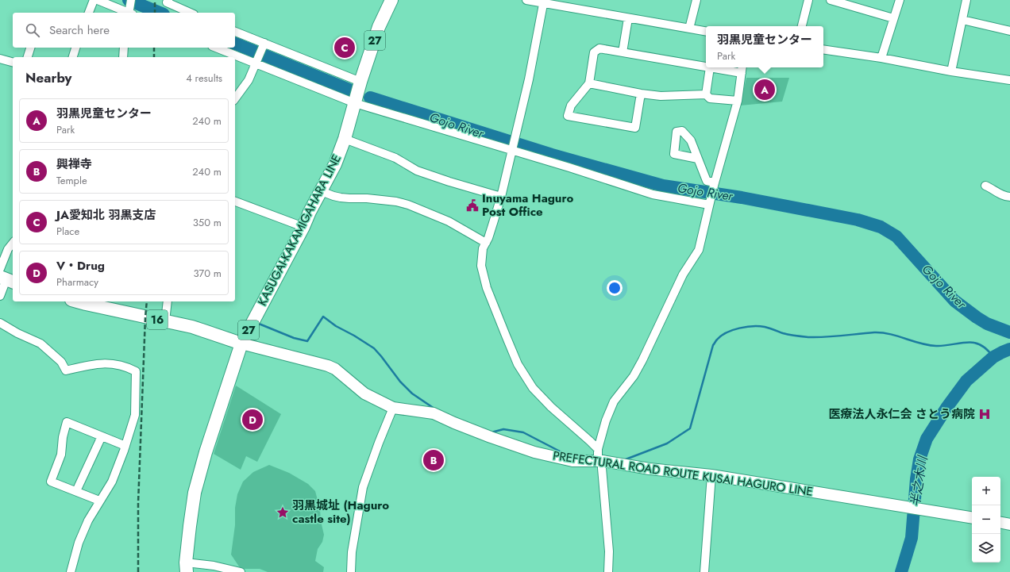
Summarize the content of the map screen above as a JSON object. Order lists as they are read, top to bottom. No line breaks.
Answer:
{"streets":{"main road":["27","KASUGAI-KAKAMIGAHARA LINE","16","PREFECTURAL ROAD ROUTE KUSAI HAGURO LINE"]},"crossings":[["KASUGAI-KAKAMIGAHARA LINE","16"],["KASUGAI-KAKAMIGAHARA LINE","PREFECTURAL ROAD ROUTE KUSAI HAGURO LINE"],["16","PREFECTURAL ROAD ROUTE KUSAI HAGURO LINE"]],"water":["Gojo River","半之木川"],"places":{"public building":["Inuyama Haguro Post Office"],"hospital":["医療法人永仁会 さとう病院"],"place":["羽黒城址 (Haguro castle site)"]},"page":{"search":"Search here","popup":["羽黒児童センター","Park"],"pins":["C","A","D","B"],"heading":["Nearby","4 results"],"list":[{"mark":"A","name":"羽黒児童センター","note":"Park","value":"240 m"},{"mark":"B","name":"興禅寺","note":"Temple","value":"240 m"},{"mark":"C","name":"JA愛知北 羽黒支店","note":"Place","value":"350 m"},{"mark":"D","name":"V・Drug","note":"Pharmacy","value":"370 m"}],"map_buttons":["+","−"]}}
